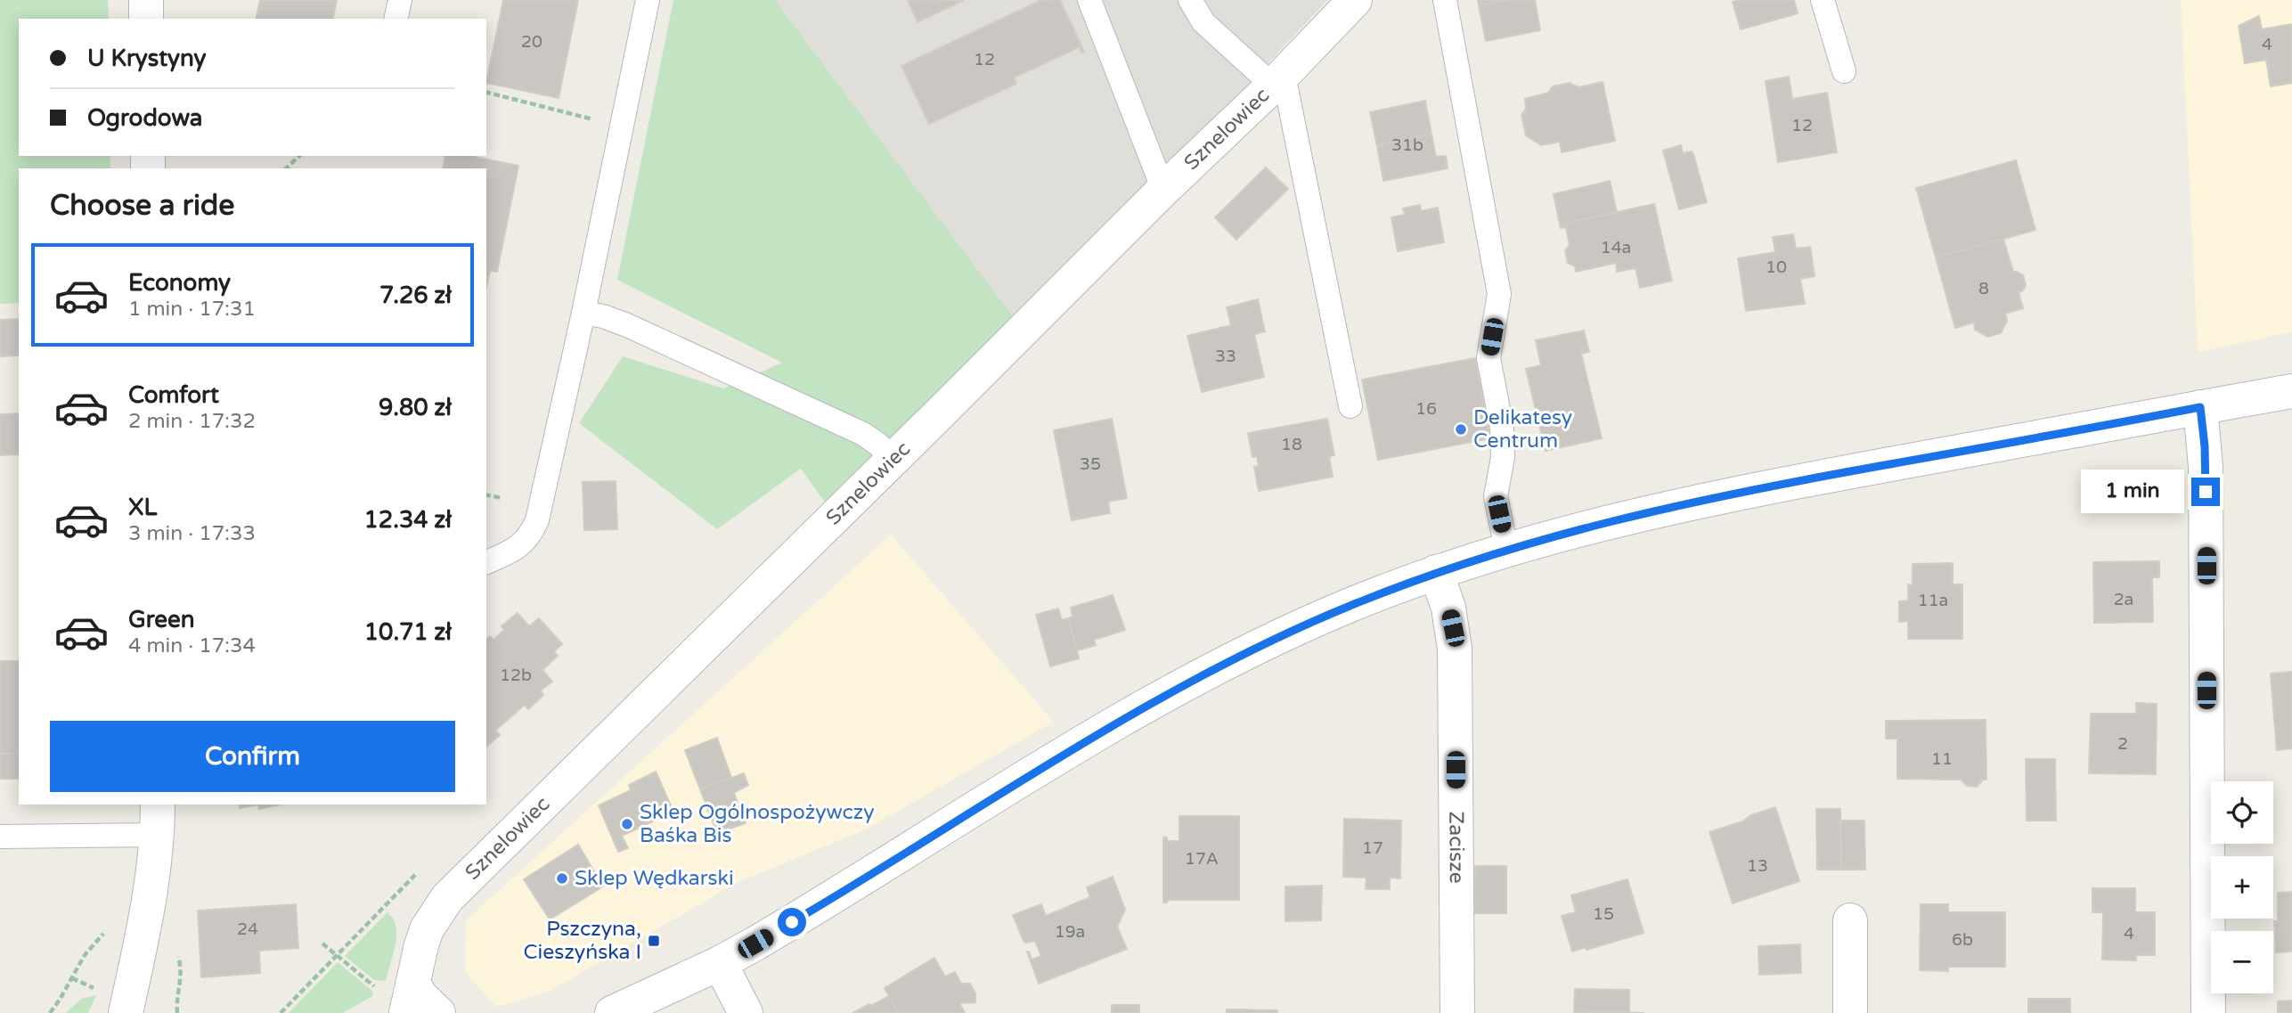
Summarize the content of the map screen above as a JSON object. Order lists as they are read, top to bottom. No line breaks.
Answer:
{"streets":{"street":["Sznelowiec","Zacisze"]},"places":{"other":["Delikatesy Centrum","Sklep Ogólnospożywczy Baśka Bis","Sklep Wędkarski"],"transit":["Pszczyna, Cieszyńska I"]},"house_numbers":["20","4","12","12","31b","14a","10","8","33","16","18","35","2a","11a","12b","2","11","17","17A","13","15","24","19a","4","6b"],"page":{"banner":["U Krystyny","Ogrodowa"],"heading":"Choose a ride","list":[{"name":"Economy","note":"1 min · 17:31","value":"7.26 zł"},{"name":"Comfort","note":"2 min · 17:32","value":"9.80 zł"},{"name":"XL","note":"3 min · 17:33","value":"12.34 zł"},{"name":"Green","note":"4 min · 17:34","value":"10.71 zł"}],"bubble":"1 min","buttons":"Confirm","map_buttons":["+","−"]}}
